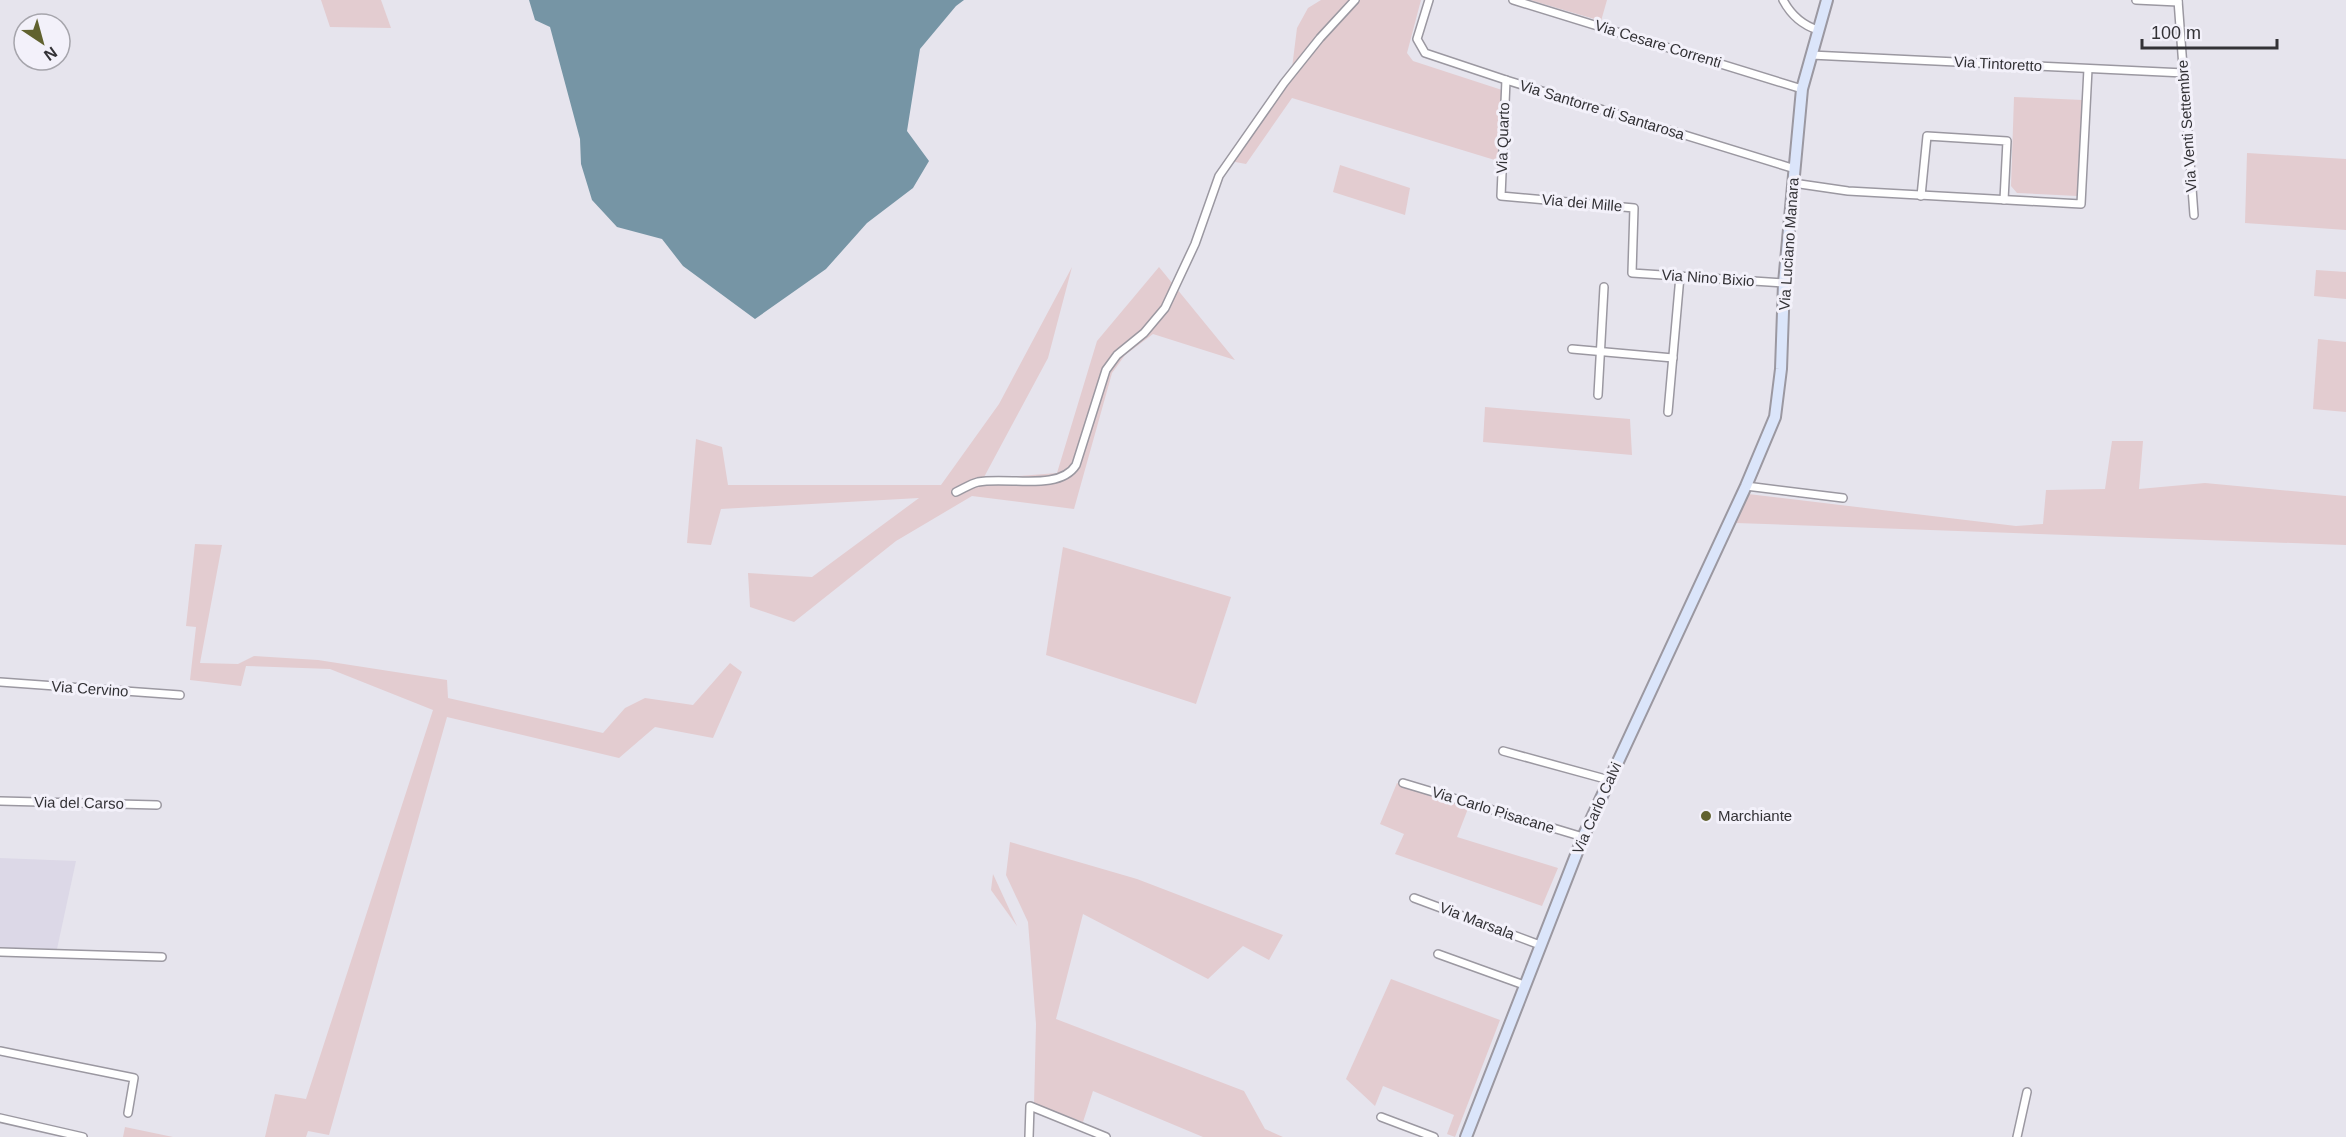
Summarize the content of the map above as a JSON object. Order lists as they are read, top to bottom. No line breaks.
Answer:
{"streets":{"street":["Via Cesare Correnti","Via Tintoretto","Via Santorre di Santarosa","Via Venti Settembre","Via Quarto","Via dei Mille","Via Luciano Manara","Via Nino Bixio","Via Cervino","Via del Carso","Via Carlo Calvi","Via Carlo Pisacane","Via Marsala"]},"crossings":[["Via Cesare Correnti","Via Luciano Manara"],["Via Tintoretto","Via Venti Settembre"],["Via Tintoretto","Via Luciano Manara"],["Via Santorre di Santarosa","Via Quarto"],["Via Santorre di Santarosa","Via Luciano Manara"],["Via Quarto","Via dei Mille"],["Via dei Mille","Via Nino Bixio"],["Via Luciano Manara","Via Nino Bixio"],["Via Luciano Manara","Via Carlo Calvi"],["Via Carlo Calvi","Via Carlo Pisacane"],["Via Carlo Calvi","Via Marsala"]],"places":["Marchiante"],"scale_bar":"100 m","north":"bottom right"}
